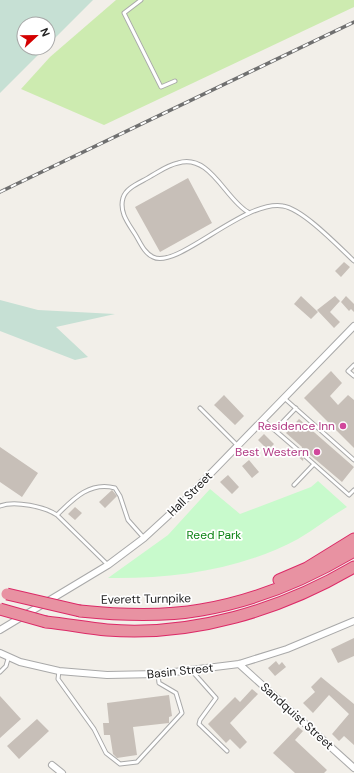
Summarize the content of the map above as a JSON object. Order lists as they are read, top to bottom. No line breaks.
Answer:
{"streets":{"highway":["Everett Turnpike"],"street":["Hall Street","Basin Street","Sandquist Street"]},"crossings":[["Basin Street","Sandquist Street"]],"parks":["Reed Park"],"places":["Residence Inn","Best Western"],"north":"right"}
